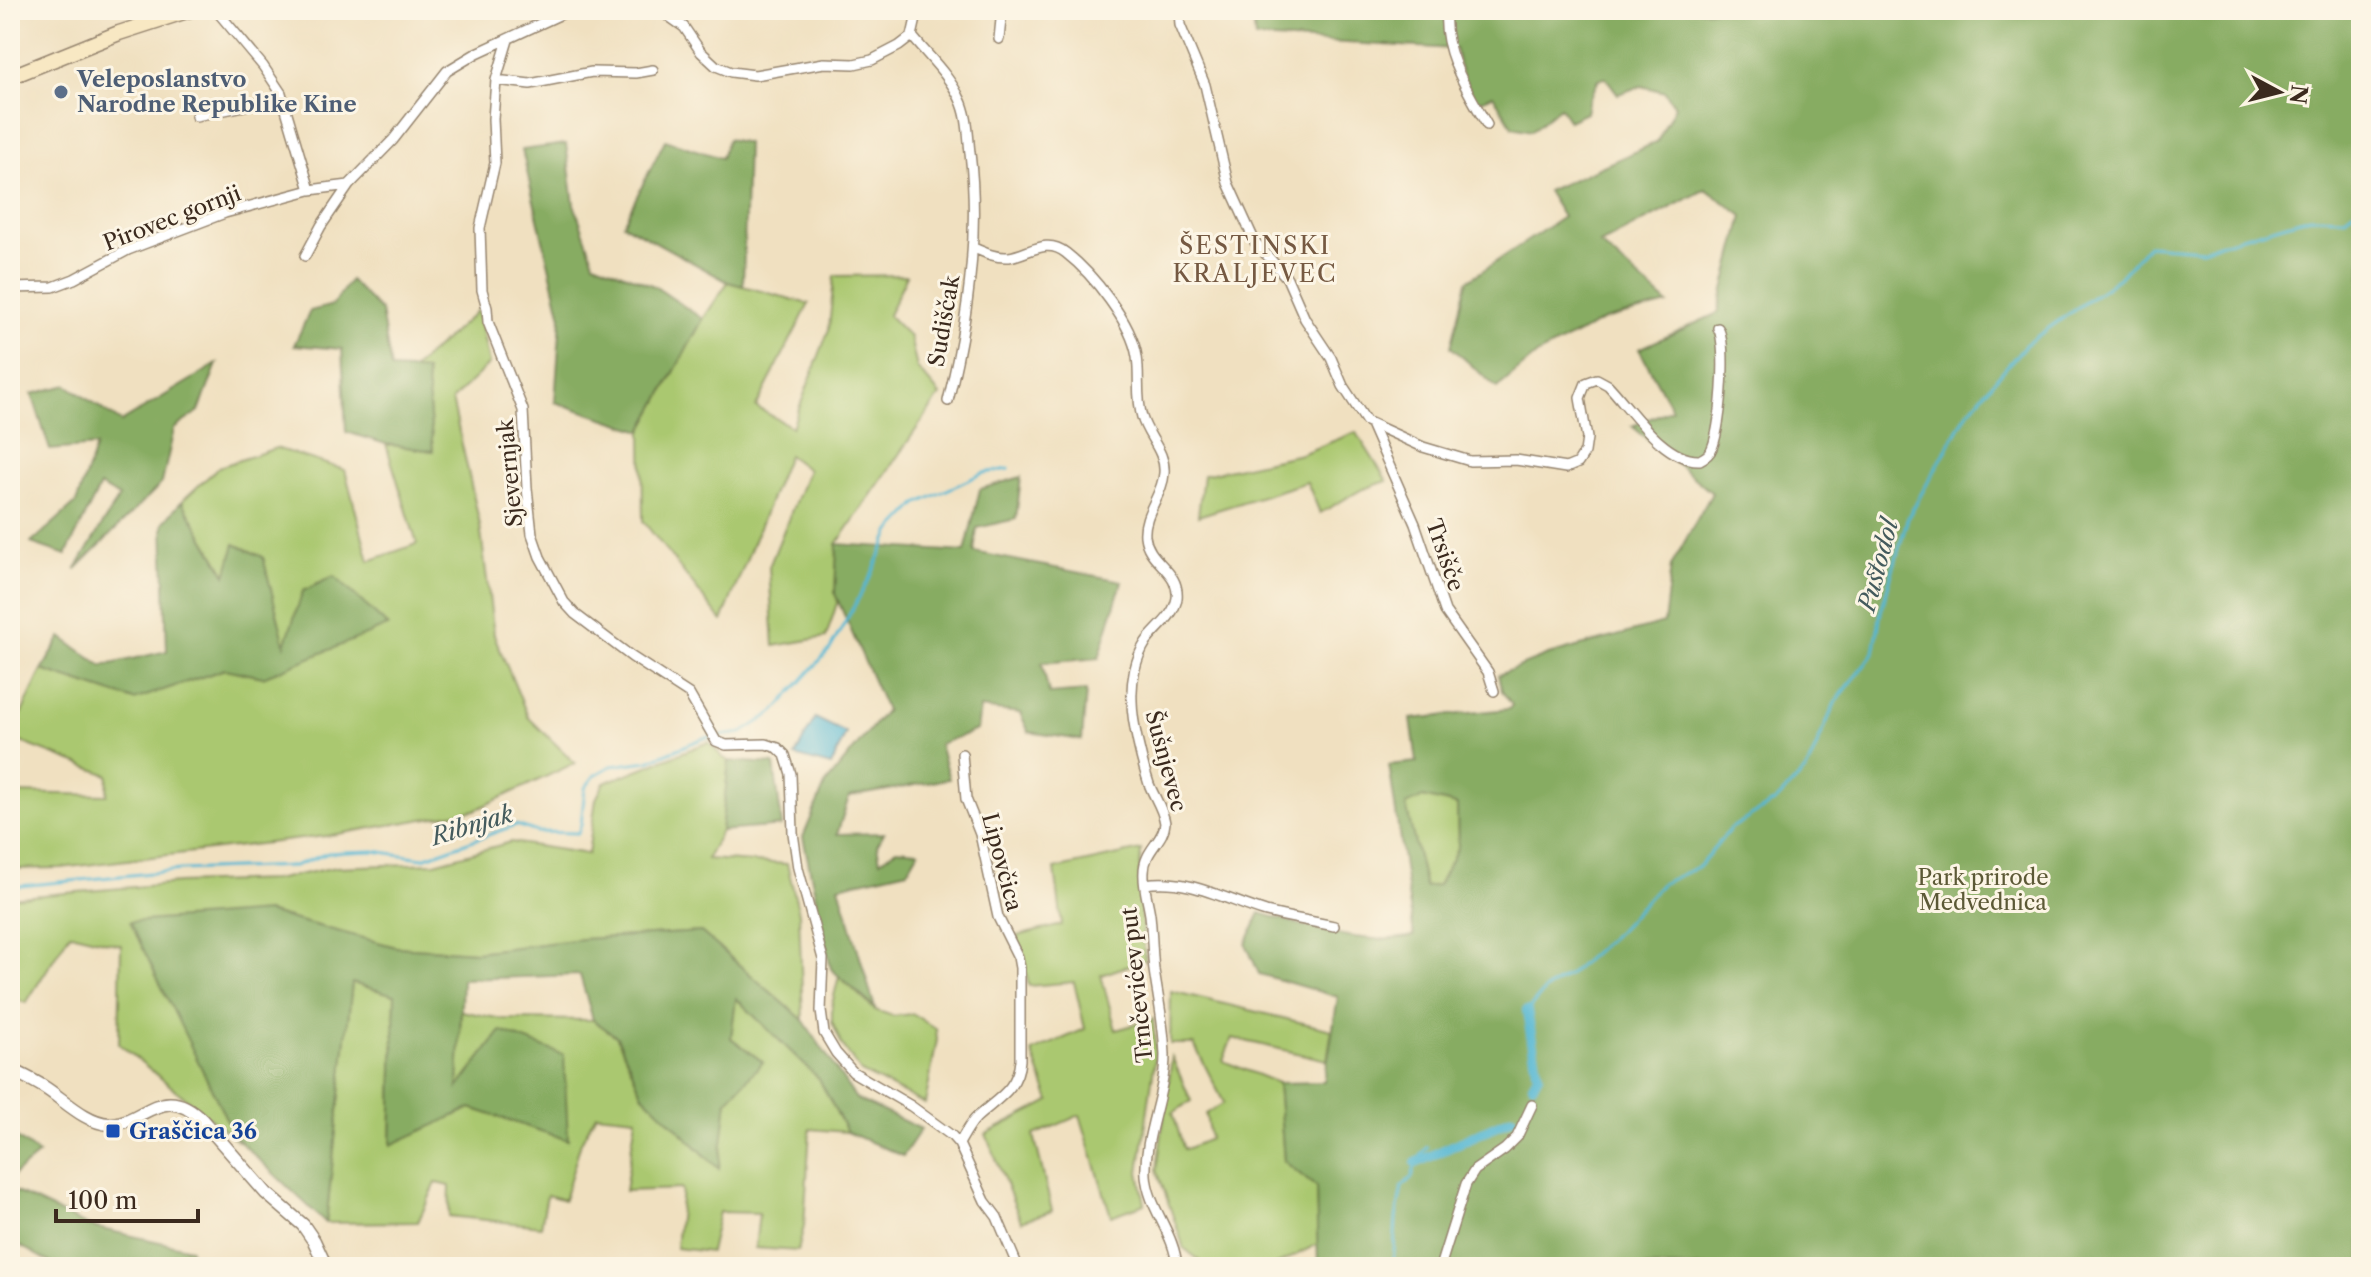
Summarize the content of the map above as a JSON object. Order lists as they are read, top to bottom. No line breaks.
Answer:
{"streets":{"street":["Pirovec gornji","Sudiščak","Sjevernjak","Trsišče","Šušnjevec","Lipovčica","Trnčevićev put"]},"crossings":[["Sudiščak","Šušnjevec"],["Sjevernjak","Lipovčica"],["Šušnjevec","Trnčevićev put"]],"districts":["ŠESTINSKI KRALJEVEC"],"water":["Pustodol","Ribnjak"],"parks":["Park prirode Medvednica"],"places":{"other":["Veleposlanstvo Narodne Republike Kine"],"transit":["Graščica 36"]},"scale_bar":"100 m","north":"right"}
